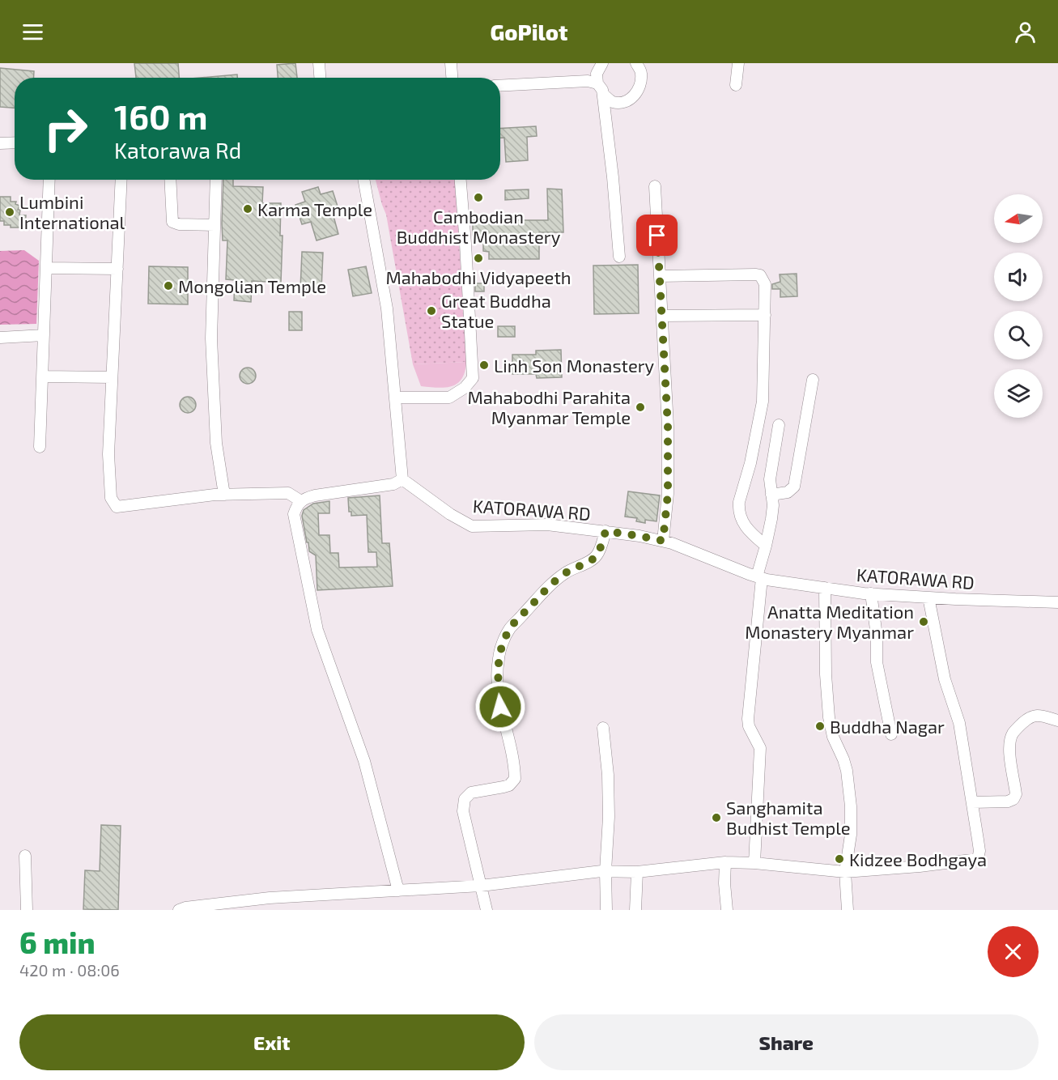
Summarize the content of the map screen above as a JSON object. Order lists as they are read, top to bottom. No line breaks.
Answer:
{"streets":{"street":["KATORAWA RD"]},"places":["Cambodian Buddhist Monastery","Karma Temple","Lumbini International","Mahabodhi Vidyapeeth","Mongolian Temple","Great Buddha Statue","Linh Son Monastery","Mahabodhi Parahita Myanmar Temple","Anatta Meditation Monastery Myanmar","Buddha Nagar","Sanghamita Budhist Temple","Kidzee Bodhgaya"],"north":"left","page":{"header":"GoPilot","turn":["160 m","Katorawa Rd"],"heading":["6 min","420 m · 08:06"],"buttons":["Exit","Share"]}}
